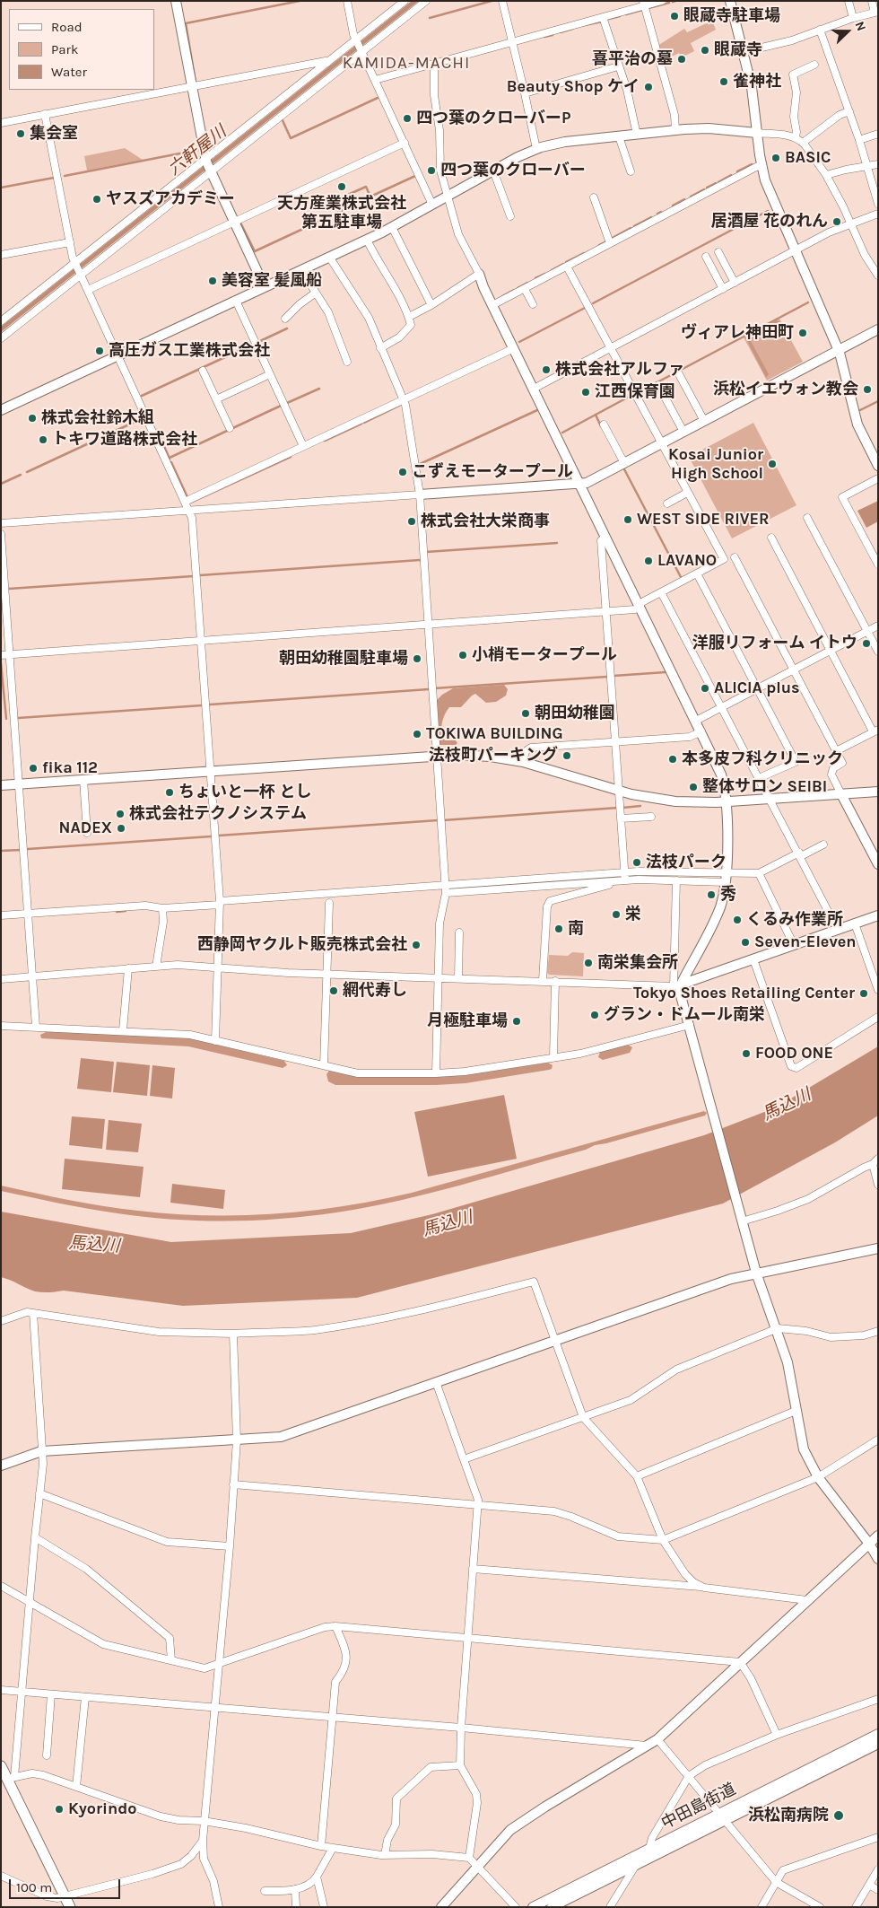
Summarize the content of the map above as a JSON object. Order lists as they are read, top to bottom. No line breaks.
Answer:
{"streets":{"street":["中田島街道"]},"districts":["KAMIDA-MACHI"],"water":["六軒屋川","馬込川"],"places":["眼蔵寺駐車場","眼蔵寺","喜平治の墓","雀神社","Beauty Shop ケイ","四つ葉のクローバーP","集会室","BASIC","四つ葉のクローバー","天方産業株式会社 第五駐車場","ヤスズアカデミー","居酒屋 花のれん","美容室 髪風船","ヴィアレ神田町","高圧ガス工業株式会社","株式会社アルファ","浜松イエウォン教会","江西保育園","株式会社鈴木組","トキワ道路株式会社","Kosai Junior High School","こずえモータープール","WEST SIDE RIVER","株式会社大栄商事","LAVANO","洋服リフォーム イトウ","小梢モータープール","朝田幼稚園駐車場","ALICIA plus","朝田幼稚園","TOKIWA BUILDING","法枝町パーキング","本多皮フ科クリニック","fika 112","整体サロン SEIBI","ちょいと一杯 とし","株式会社テクノシステム","NADEX","法枝パーク","秀","栄","くるみ作業所","南","Seven-Eleven","西静岡ヤクルト販売株式会社","南栄集会所","網代寿し","Tokyo Shoes Retailing Center","グラン・ドムール南栄","月極駐車場","FOOD ONE","Kyorindo","浜松南病院"],"legend":["Road","Park","Water"],"scale_bar":"100 m","north":"right"}
